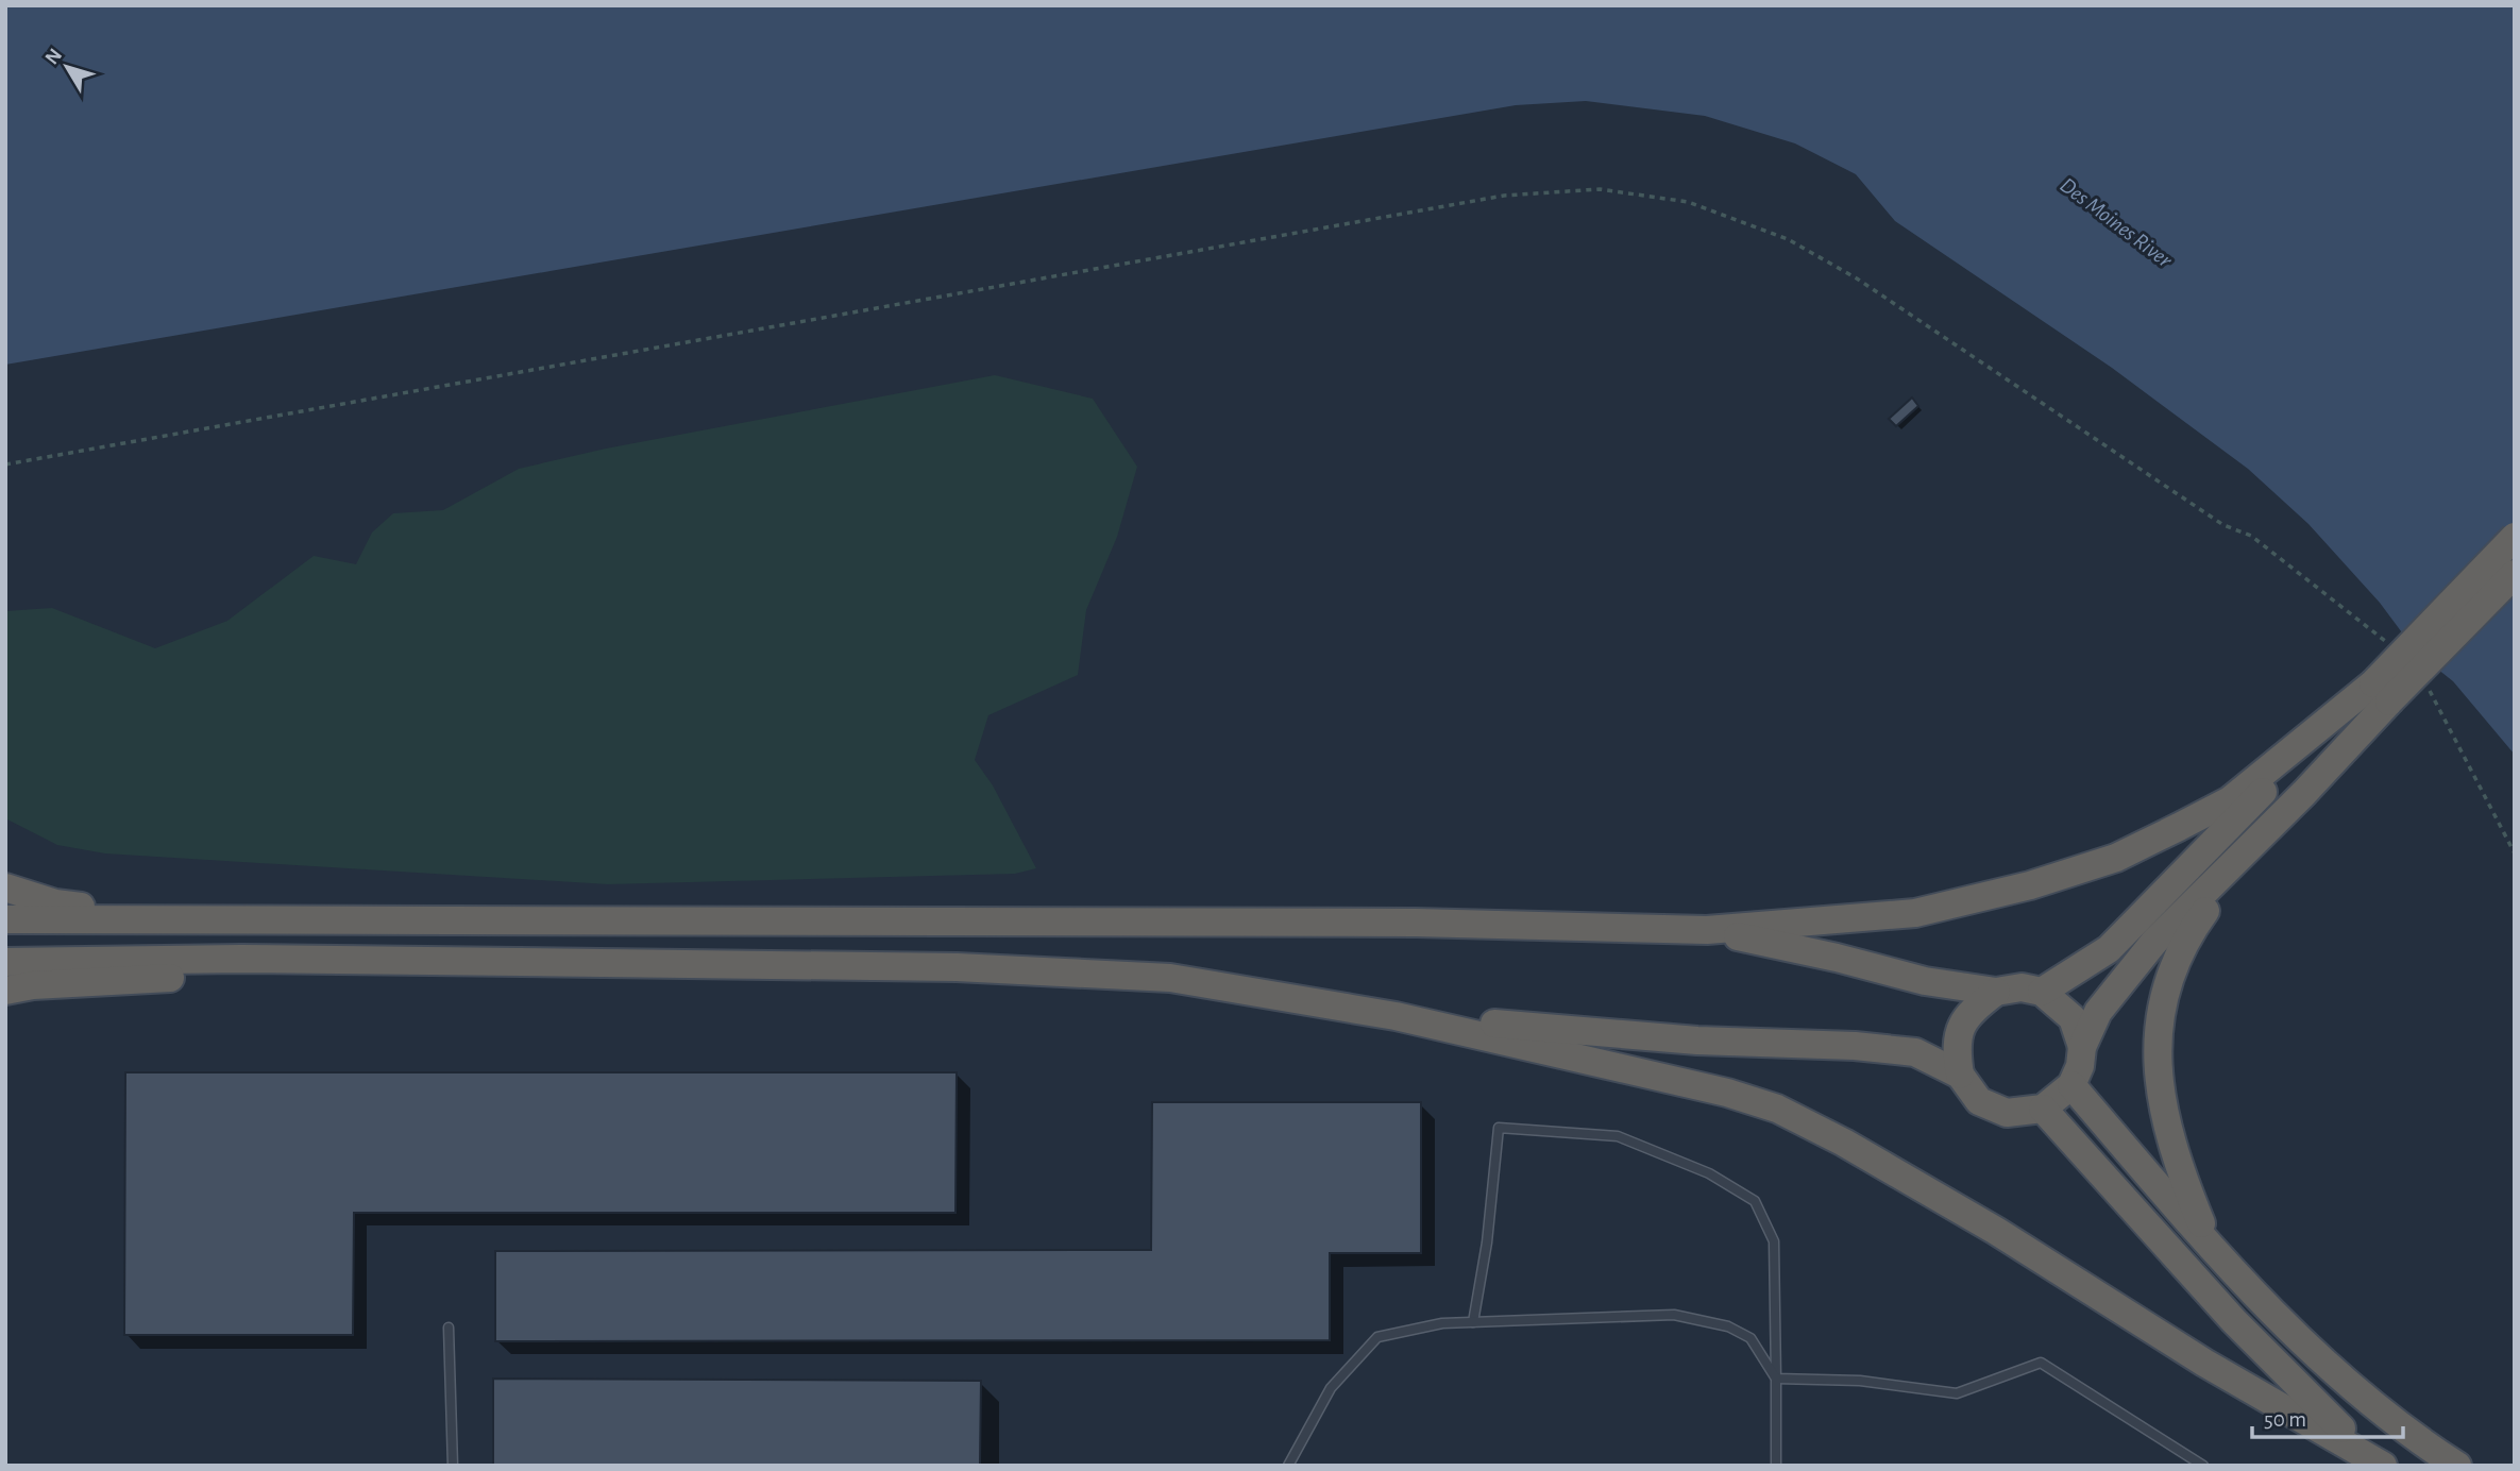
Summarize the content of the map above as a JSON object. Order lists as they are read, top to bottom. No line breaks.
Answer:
{"water":["Des Moines River"],"scale_bar":"50 m","north":"top left"}
